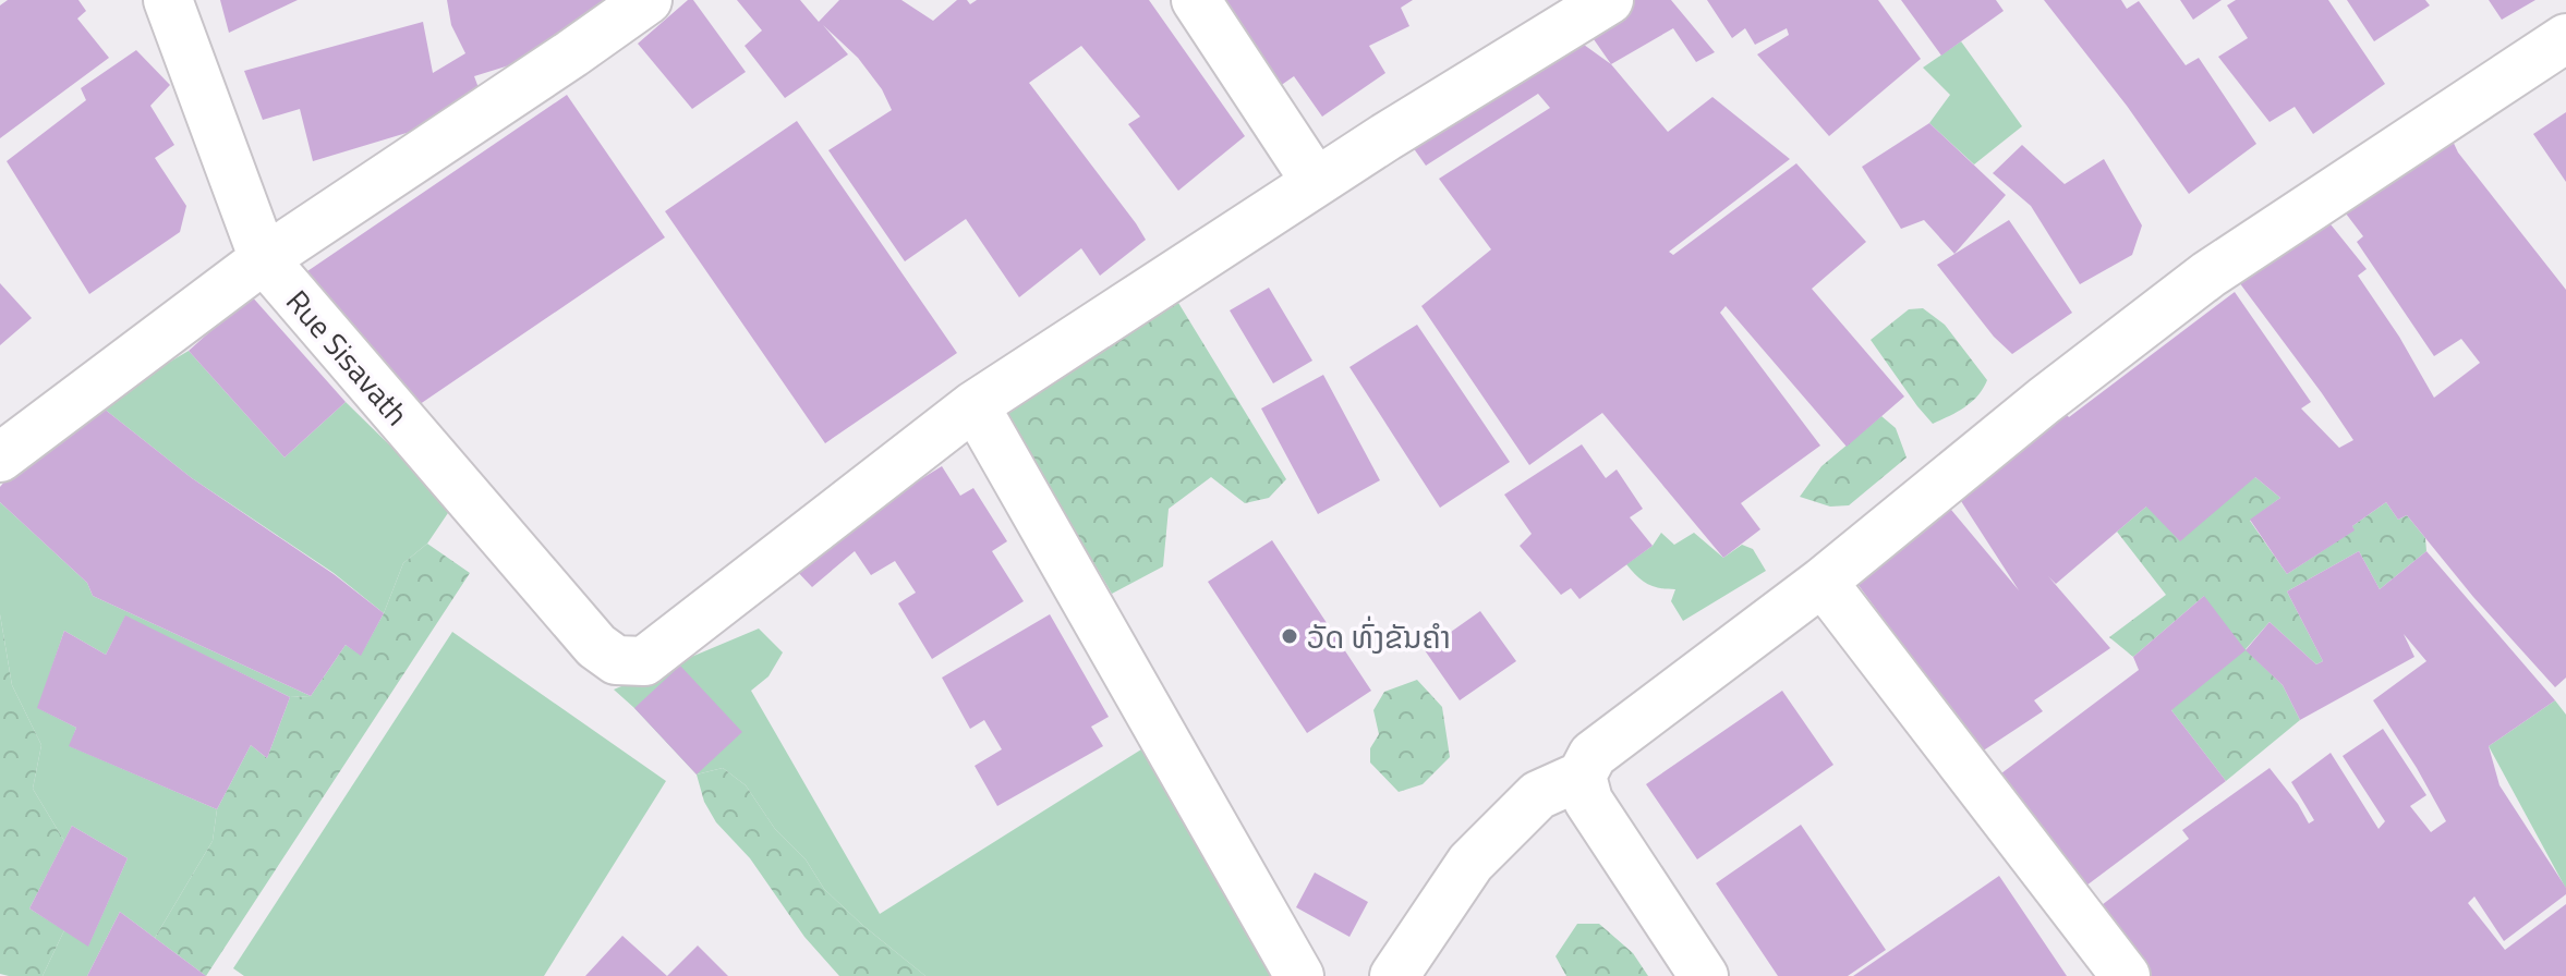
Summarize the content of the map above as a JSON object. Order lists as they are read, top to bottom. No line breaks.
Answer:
{"streets":{"street":["Rue Sisavath"]},"places":["ວັດ ທົ່ງຂັນຄຳ"]}
